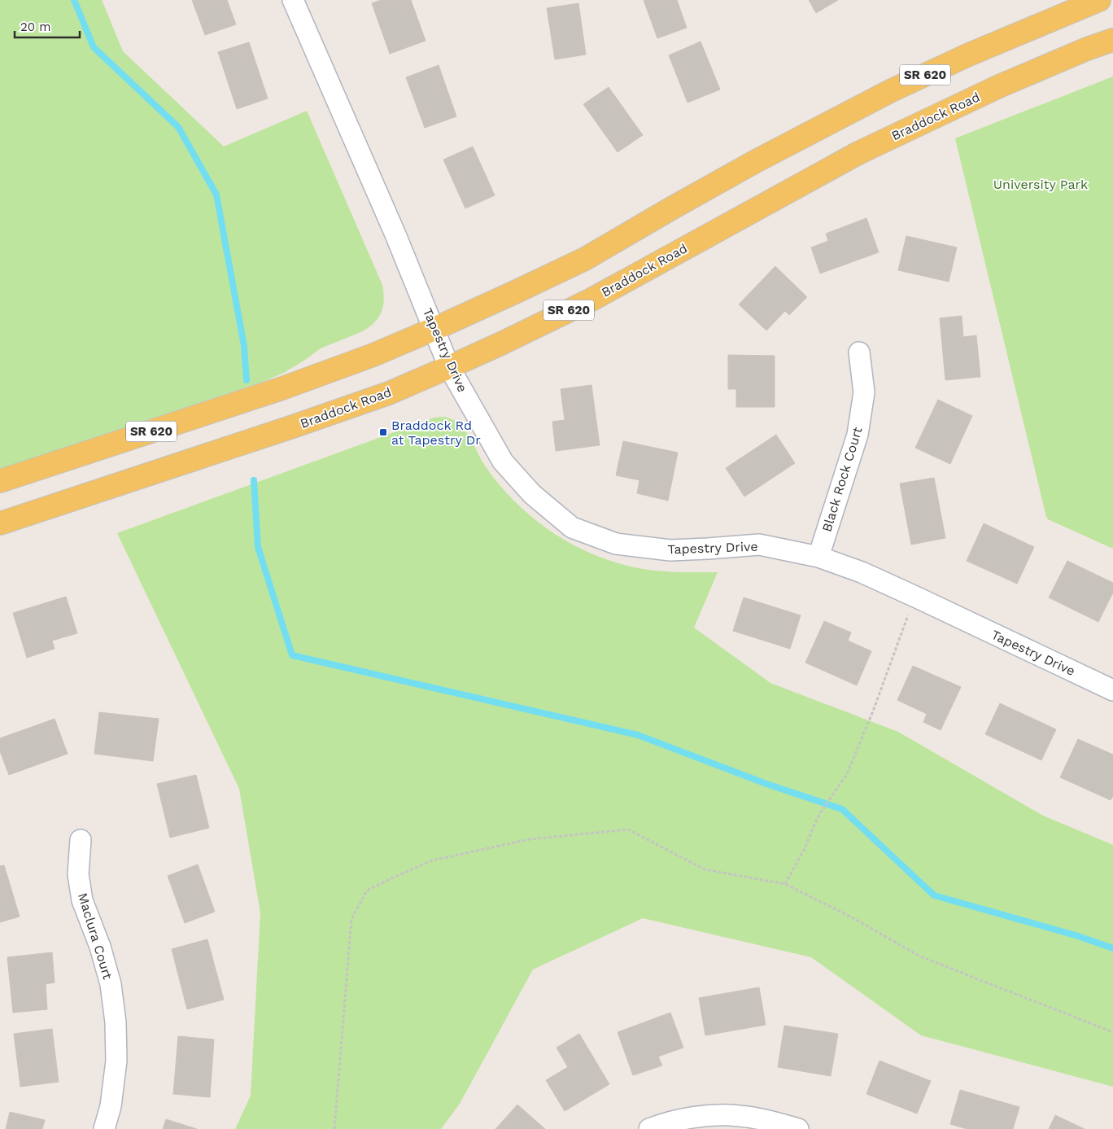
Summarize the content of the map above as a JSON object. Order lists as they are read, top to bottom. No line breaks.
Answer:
{"streets":{"main road":["SR 620","Braddock Road"],"street":["Tapestry Drive","Black Rock Court","Maclura Court"]},"crossings":[["SR 620","Tapestry Drive"],["Braddock Road","Tapestry Drive"],["Tapestry Drive","Black Rock Court"]],"parks":["University Park"],"places":{"transit":["Braddock Rd at Tapestry Dr"]},"scale_bar":"20 m"}
